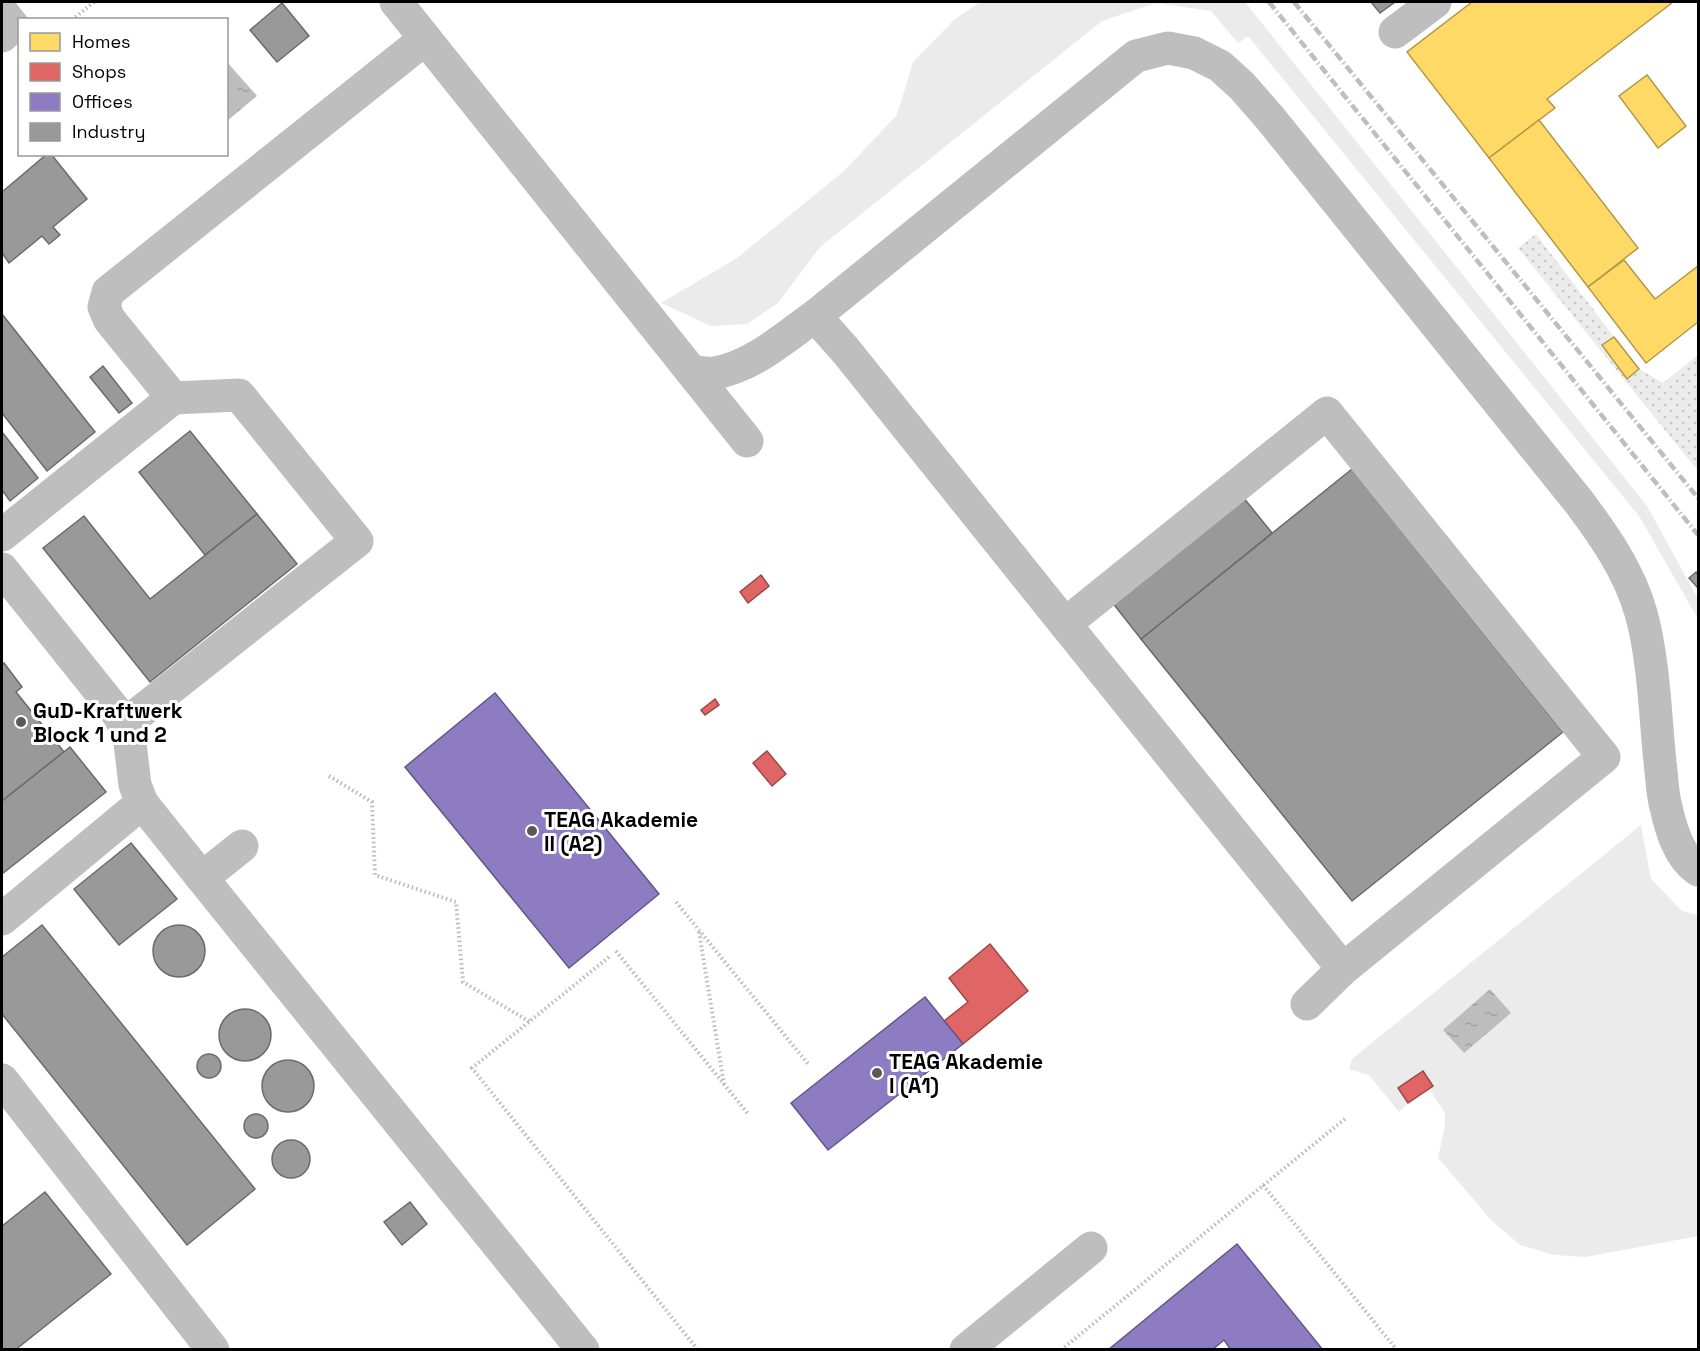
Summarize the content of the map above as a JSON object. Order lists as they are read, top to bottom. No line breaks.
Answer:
{"places":["GuD-Kraftwerk Block 1 und 2","TEAG Akademie II (A2)","TEAG Akademie I (A1)"],"legend":["Homes","Shops","Offices","Industry"]}
